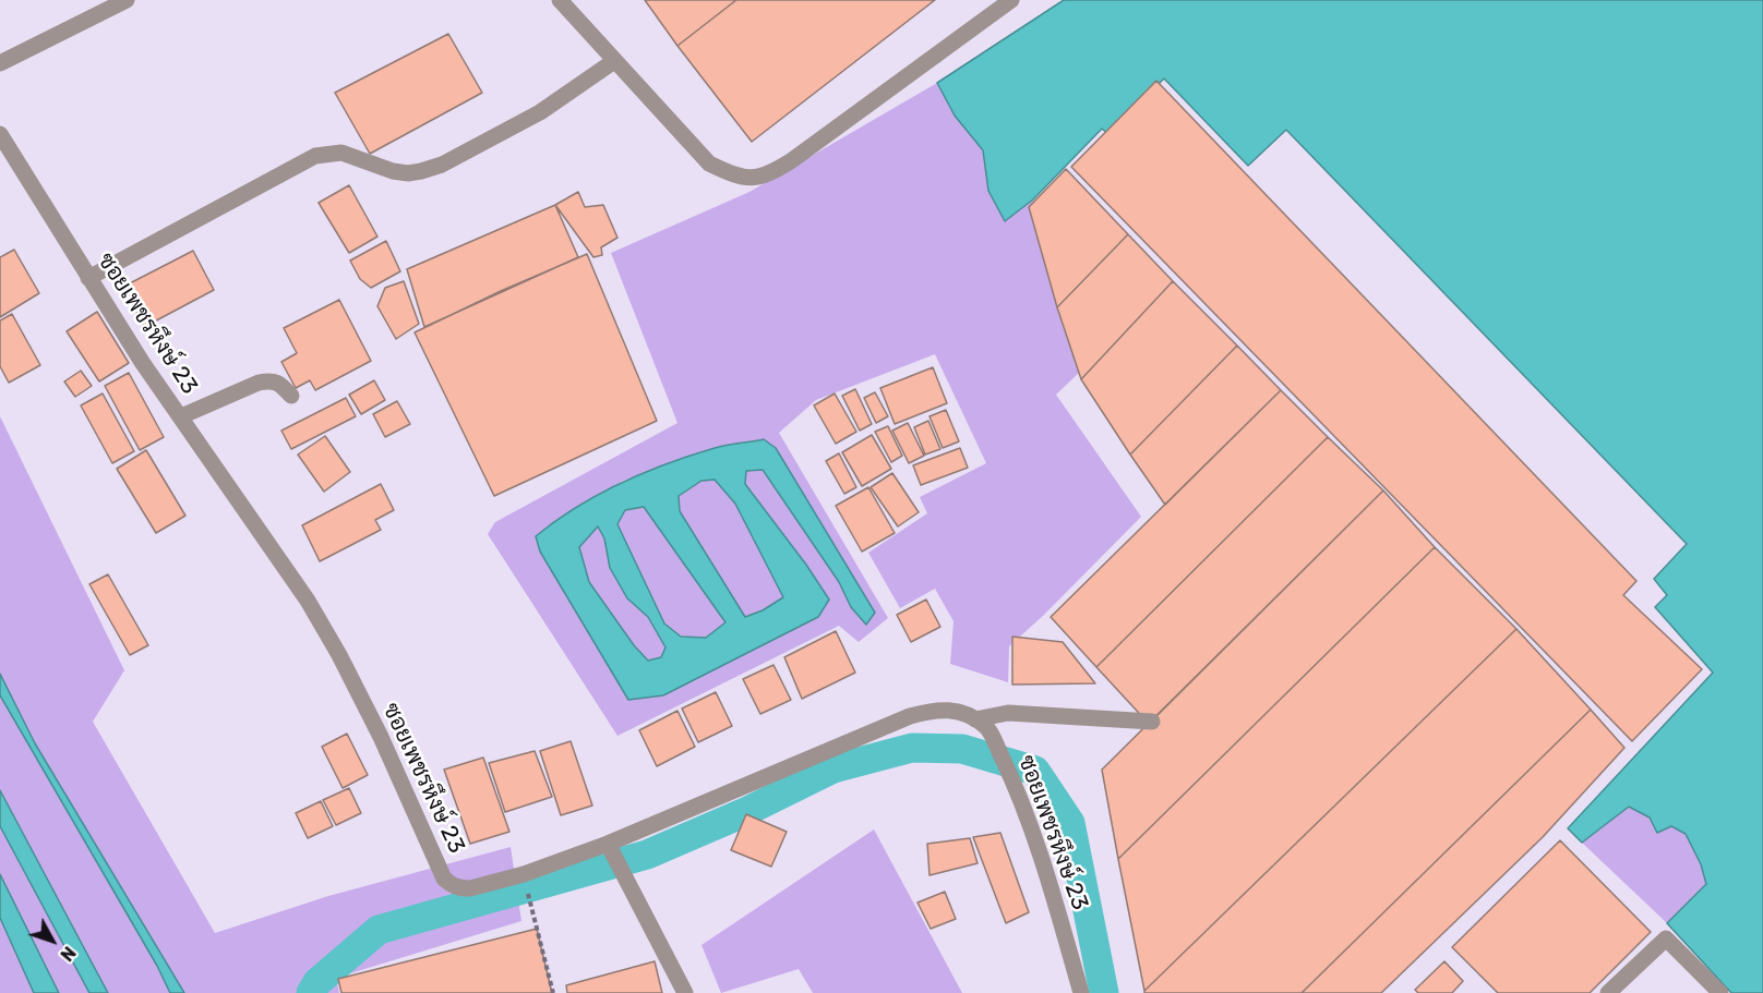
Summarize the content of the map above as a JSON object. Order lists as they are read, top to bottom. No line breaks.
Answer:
{"streets":{"street":["ซอยเพชรหึงษ์ 23"]},"north":"bottom right"}
